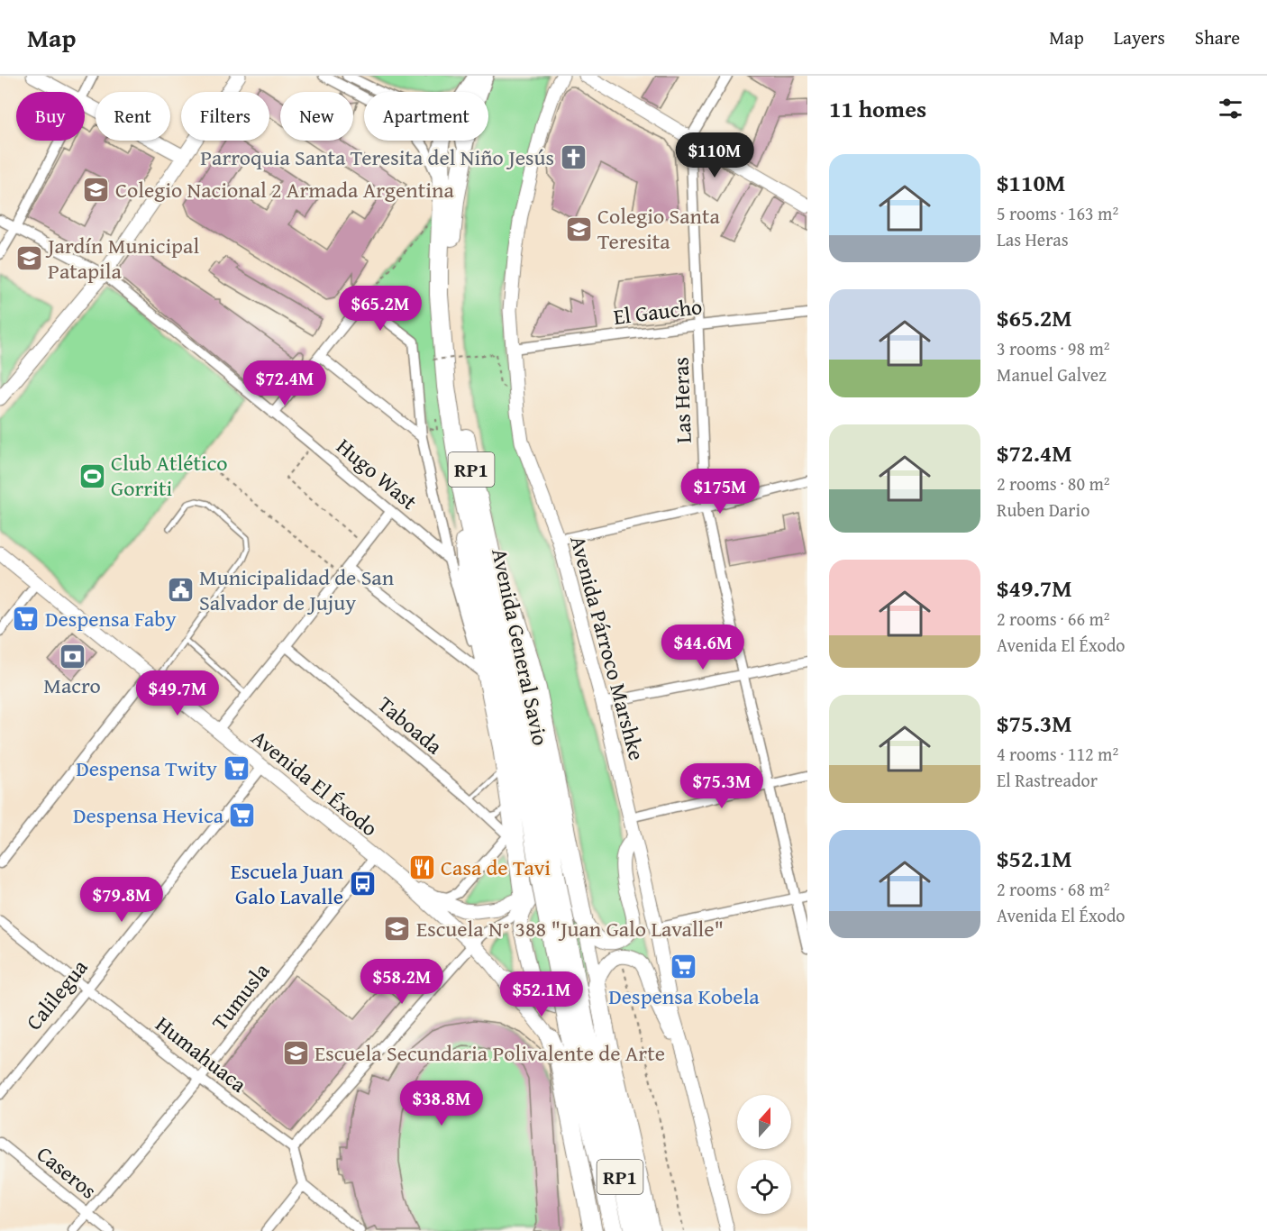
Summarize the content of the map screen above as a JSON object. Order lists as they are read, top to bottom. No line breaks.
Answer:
{"streets":{"highway":["RP1","Avenida General Savio"],"main road":["Avenida Párroco Marshke","Avenida El Éxodo"],"street":["El Gaucho","Las Heras","Hugo Wast","Taboada","Calilegua","Tumusla","Humahuaca","Caseros"]},"crossings":[["El Gaucho","Las Heras"],["El Gaucho","Avenida Párroco Marshke"],["RP1","Avenida General Savio"],["Avenida El Éxodo","Calilegua"],["Avenida El Éxodo","Tumusla"],["Calilegua","Humahuaca"],["Tumusla","Humahuaca"],["Tumusla","Caseros"]],"places":{"church":["Parroquia Santa Teresita del Niño Jesús"],"school or university":["Colegio Nacional 2 Armada Argentina","Colegio Santa Teresita","Jardín Municipal Patapila","Escuela N° 388 \"Juan Galo Lavalle\"","Escuela Secundaria Polivalente de Arte"],"sports":["Club Atlético Gorriti"],"public building":["Municipalidad de San Salvador de Jujuy"],"supermarket":["Despensa Faby","Despensa Twity","Despensa Hevica","Despensa Kobela"],"bank":["Macro"],"restaurant":["Casa de Tavi"],"bus stop":["Escuela Juan Galo Lavalle"]},"north":"top","page":{"header":"Map","nav":["Map","Layers","Share"],"heading":"11 homes","chip":["Buy","Rent","Filters","New","Apartment"],"price":["$110M","$65.2M","$72.4M","$175M","$44.6M","$49.7M","$75.3M","$79.8M","$58.2M","$52.1M","$38.8M"],"list":[{"name":"$110M","note":"5 rooms · 163 m² · Las Heras"},{"name":"$65.2M","note":"3 rooms · 98 m² · Manuel Galvez"},{"name":"$72.4M","note":"2 rooms · 80 m² · Ruben Dario"},{"name":"$49.7M","note":"2 rooms · 66 m² · Avenida El Éxodo"},{"name":"$75.3M","note":"4 rooms · 112 m² · El Rastreador"},{"name":"$52.1M","note":"2 rooms · 68 m² · Avenida El Éxodo"}]}}
